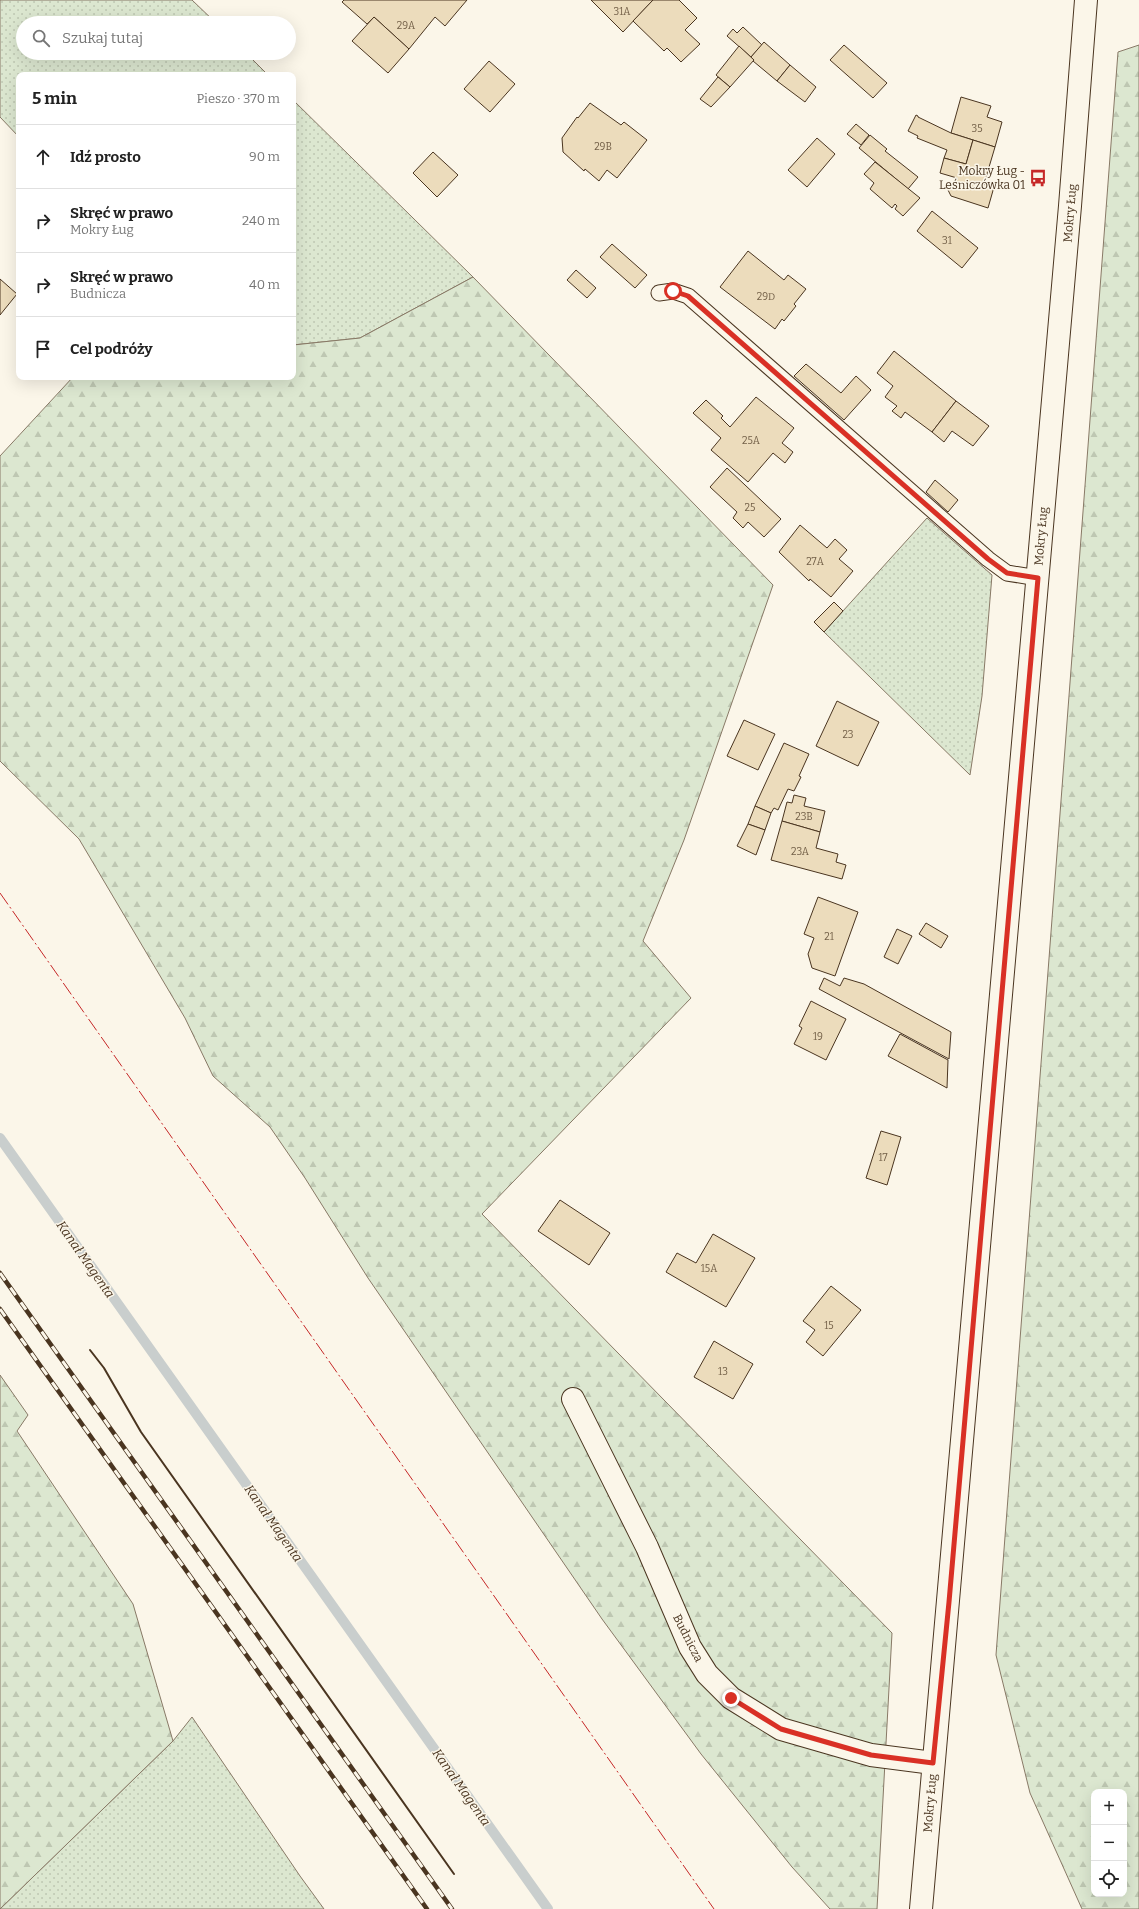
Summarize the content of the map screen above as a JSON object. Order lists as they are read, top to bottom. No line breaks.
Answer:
{"streets":{"street":["Mokry Ług","Budnicza"]},"crossings":[["Mokry Ług","Budnicza"]],"water":["Kanał Magenta"],"places":{"bus stop":["Mokry Ług - Leśniczówka 01"]},"house_numbers":["31A","29A","35","29B","31","29D","25A","25","27A","23","23B","23A","21","19","17","15A","15","13"],"page":{"search":"Szukaj tutaj","heading":["5 min","Pieszo · 370 m"],"list":[["Idź prosto","90 m"],["Skręć w prawo","Mokry Ług","240 m"],["Skręć w prawo","Budnicza","40 m"],"Cel podróży"],"map_buttons":["+","−"]}}
